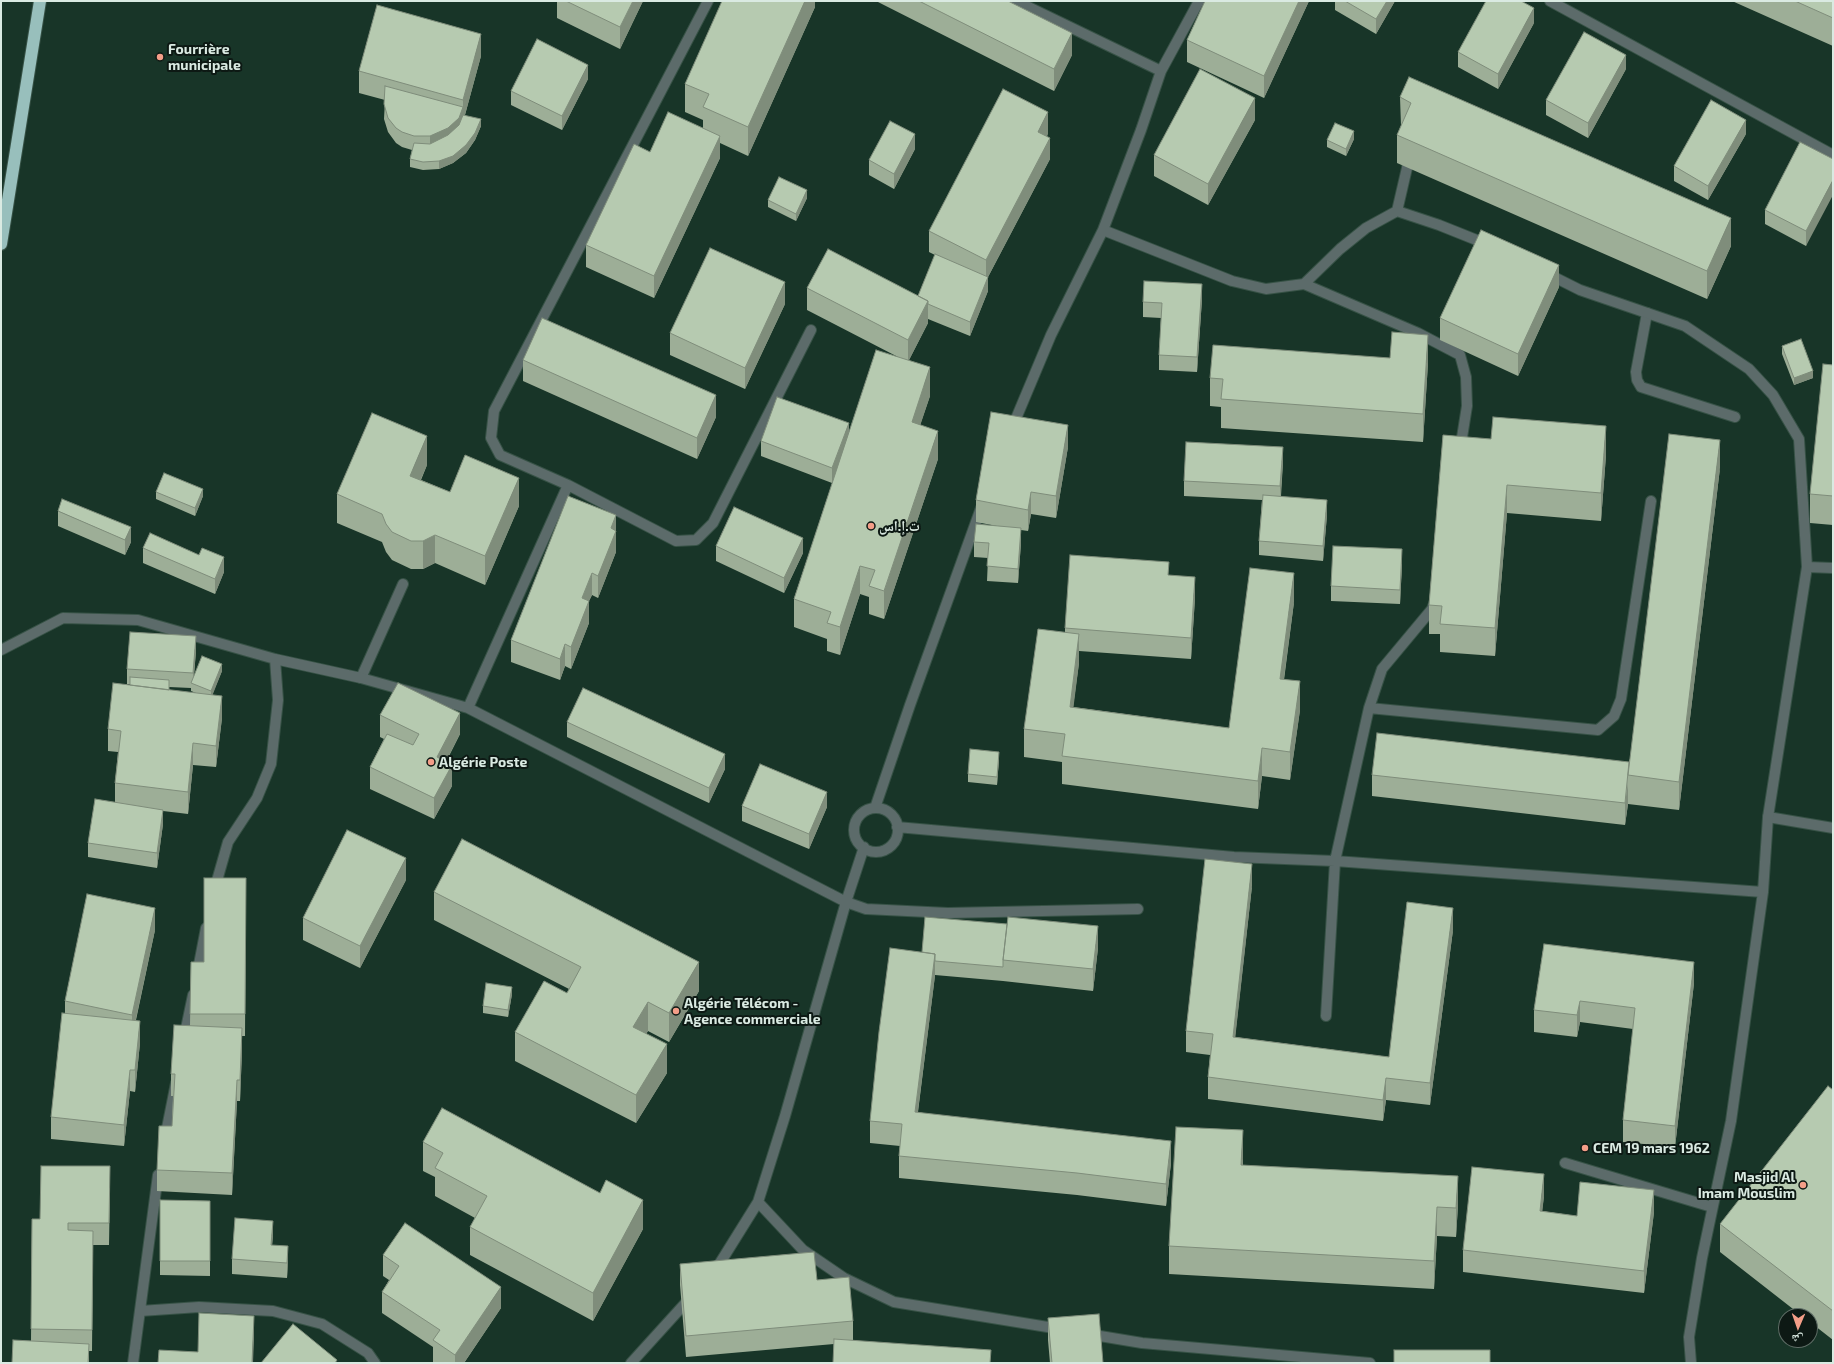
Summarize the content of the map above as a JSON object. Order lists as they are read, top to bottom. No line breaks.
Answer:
{"places":["Fourrière municipale","ت.إ.اس","Algérie Poste","Algérie Télécom - Agence commerciale","CEM 19 mars 1962","Masjid Al Imam Mouslim"],"north":"bottom"}
